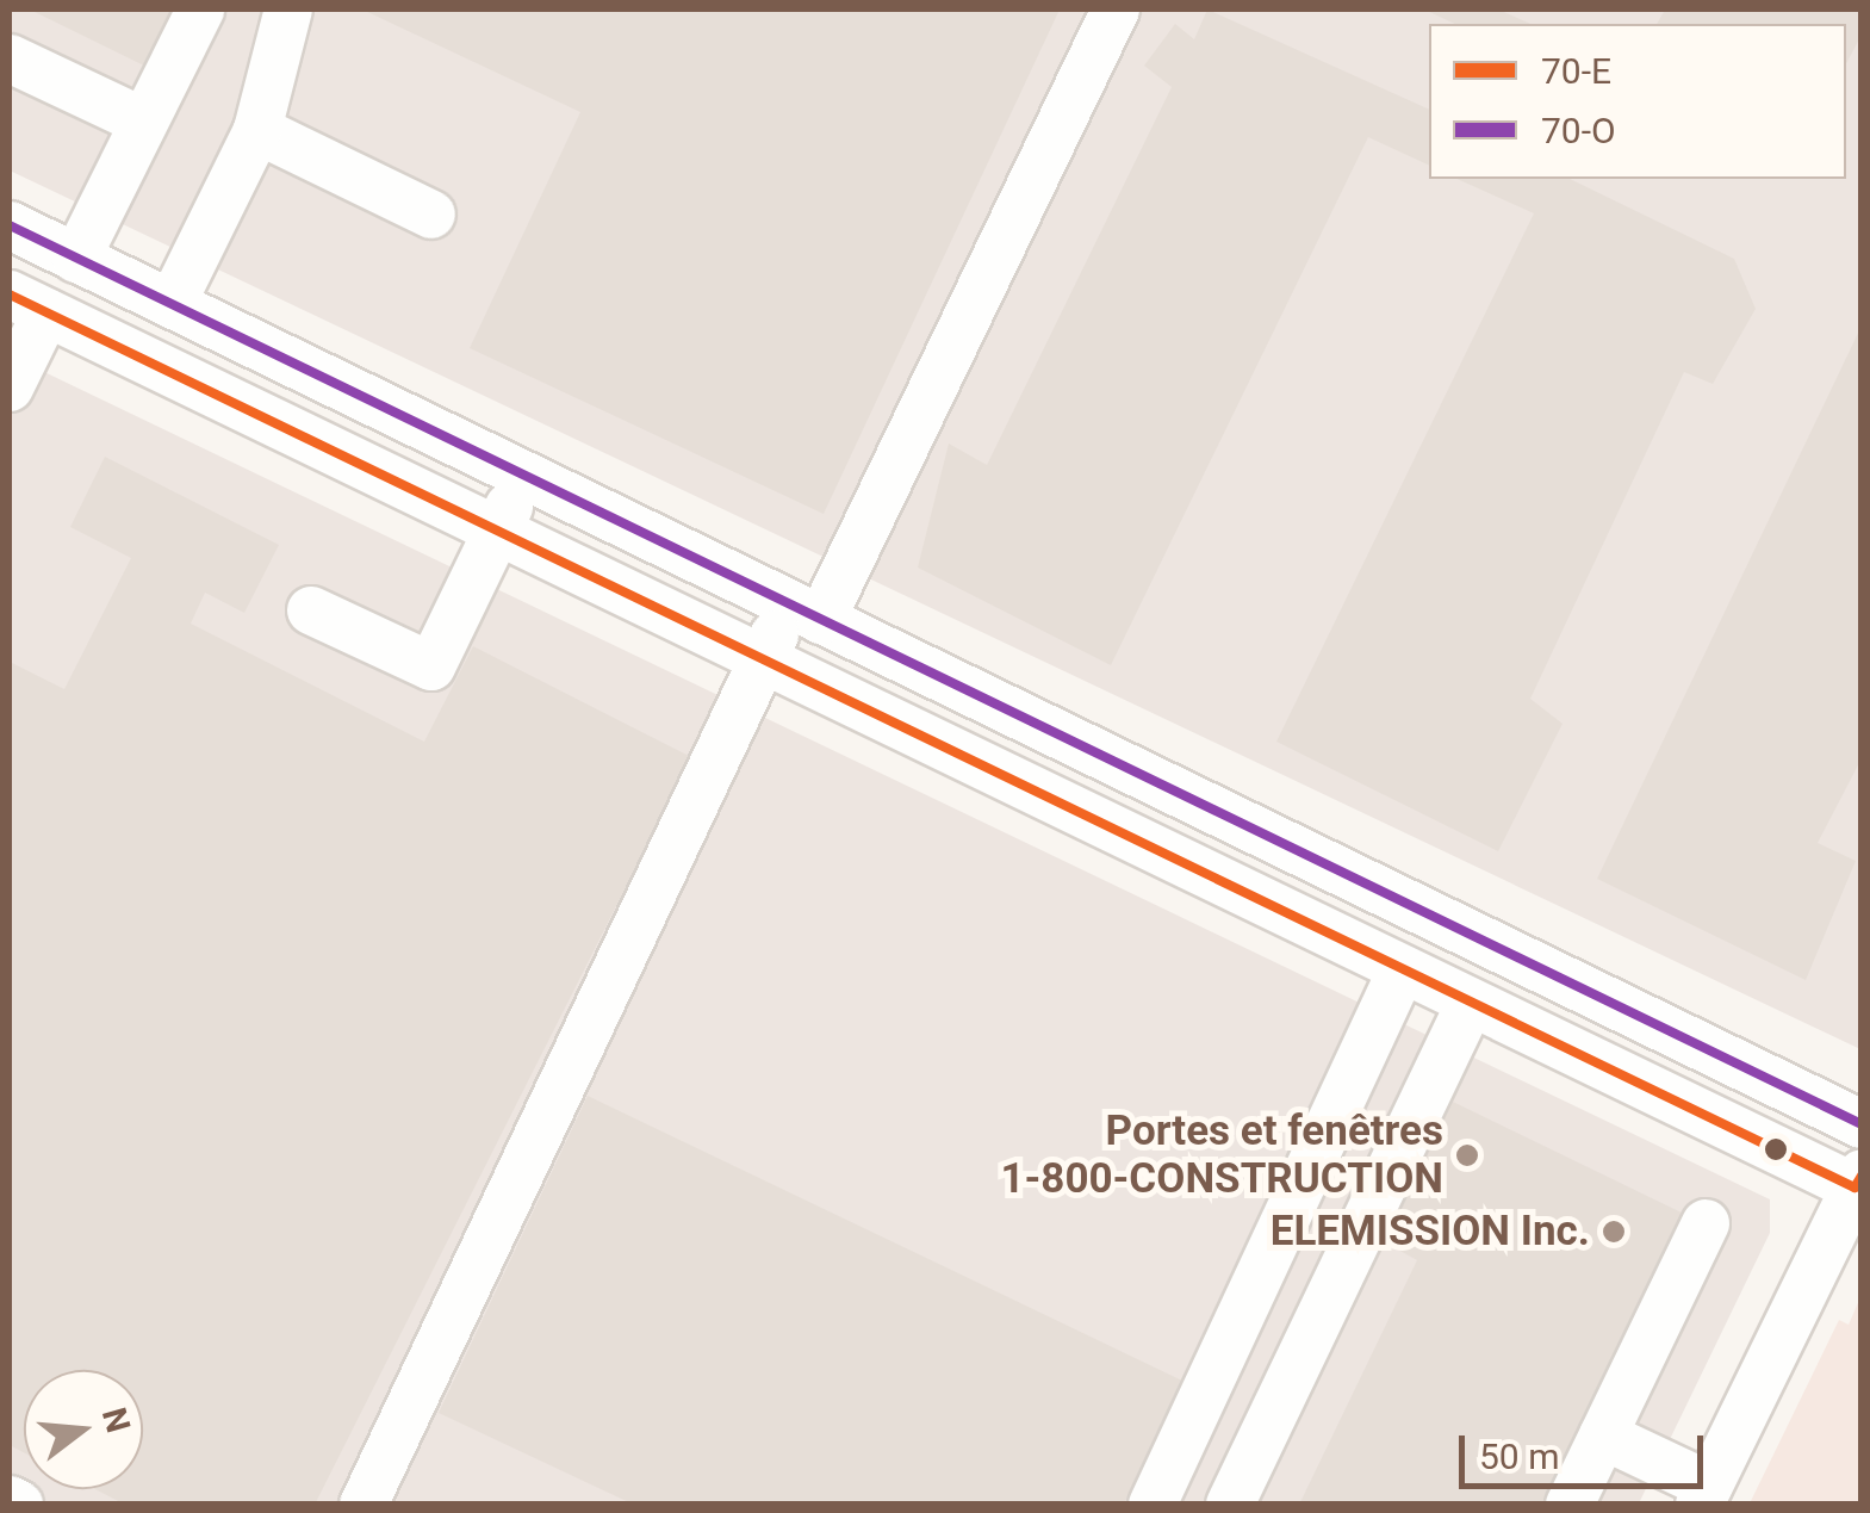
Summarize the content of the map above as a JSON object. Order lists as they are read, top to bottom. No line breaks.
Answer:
{"places":["Portes et fenêtres 1-800-CONSTRUCTION","ELEMISSION Inc."],"lines":["transit line 70-O","transit line 70-E"],"legend":["70-E","70-O"],"scale_bar":"50 m","north":"right"}
